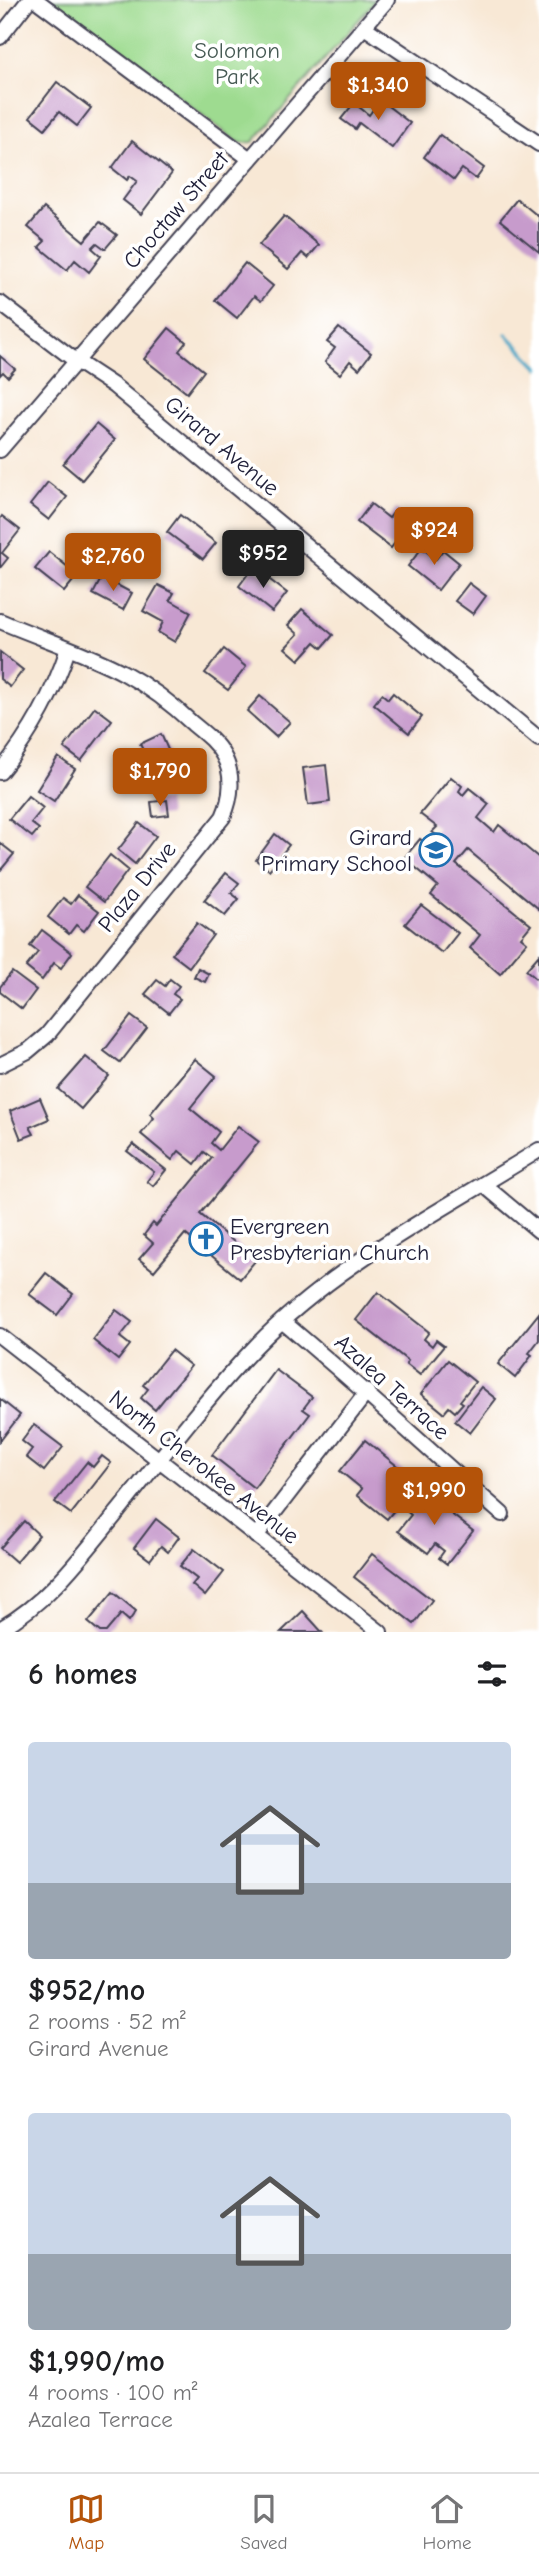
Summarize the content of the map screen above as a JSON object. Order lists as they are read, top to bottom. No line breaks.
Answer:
{"streets":{"street":["Choctaw Street","Girard Avenue","Plaza Drive","Azalea Terrace","North Cherokee Avenue"]},"crossings":[["Choctaw Street","Girard Avenue"]],"parks":["Solomon Park"],"places":{"school or university":["Girard Primary School"],"church":["Evergreen Presbyterian Church"]},"page":{"price":["$1,340","$924","$952","$2,760","$1,790","$1,990"],"heading":"6 homes","list":[{"name":"$952/mo","note":"2 rooms · 52 m² · Girard Avenue"},{"name":"$1,990/mo","note":"4 rooms · 100 m² · Azalea Terrace"}],"tabs":["Map","Saved","Home"]}}
